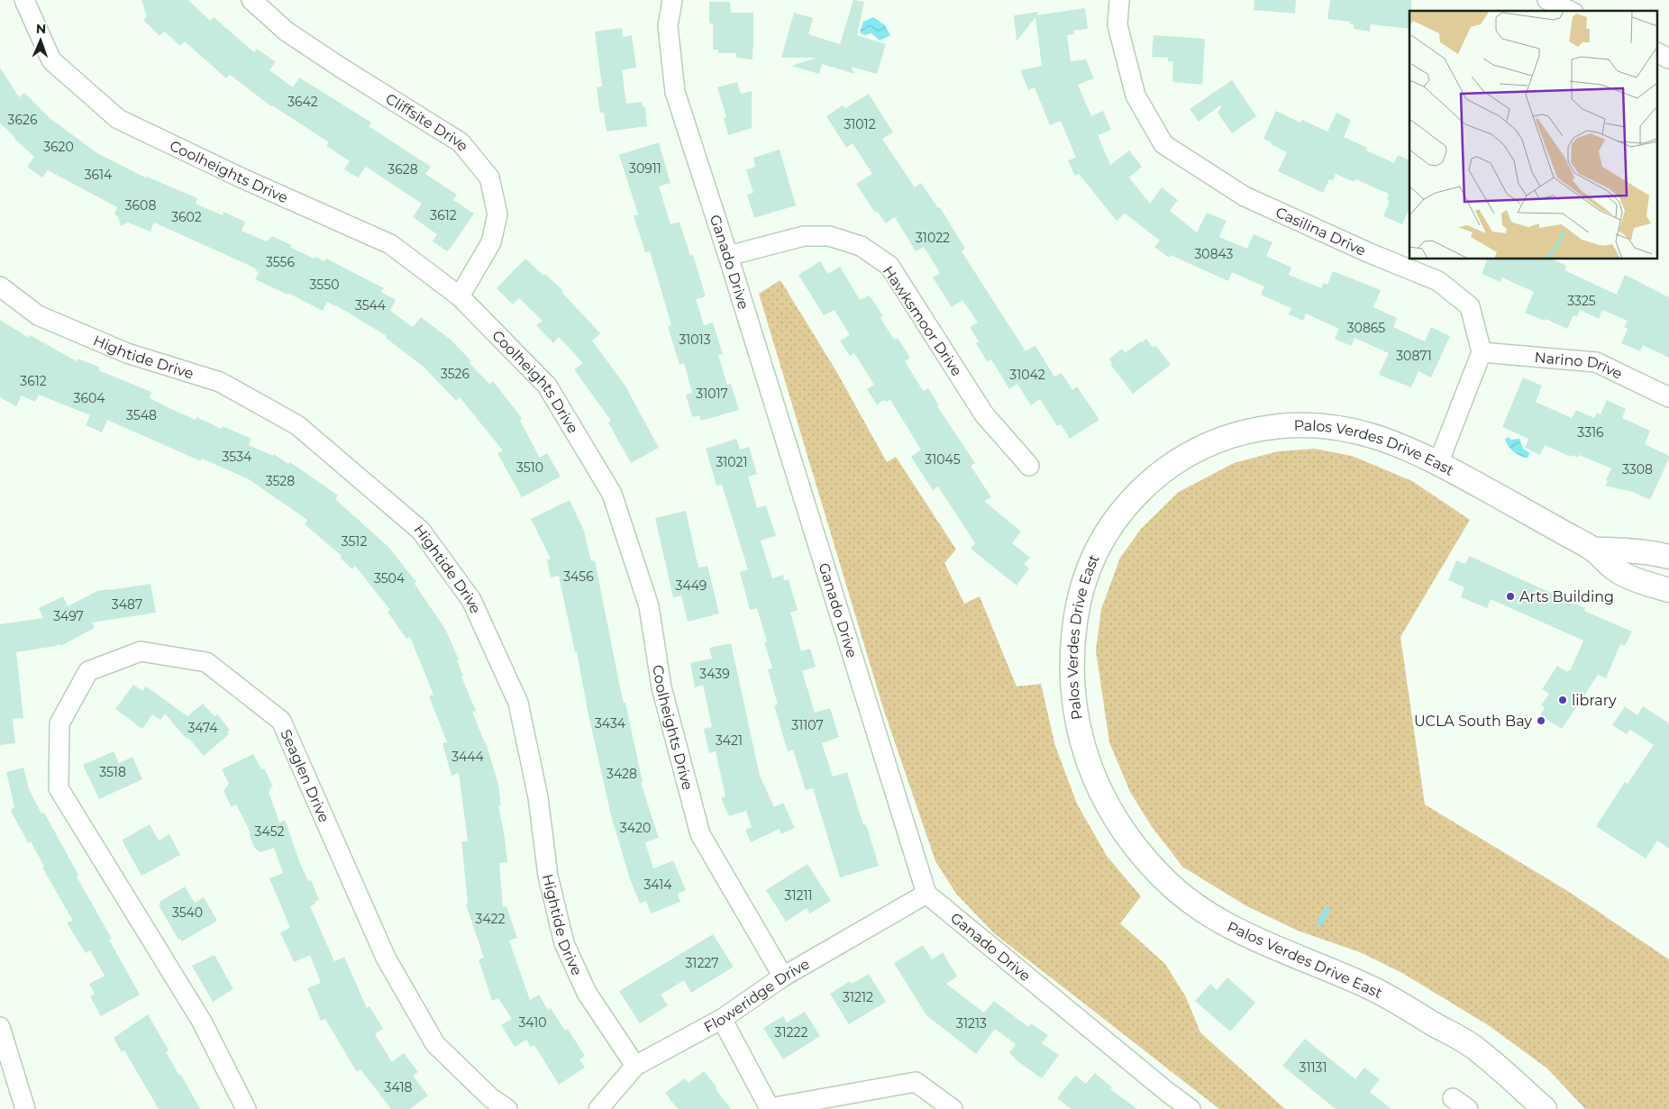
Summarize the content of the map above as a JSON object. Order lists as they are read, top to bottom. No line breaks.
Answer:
{"streets":{"street":["Cliffsite Drive","Coolheights Drive","Casilina Drive","Ganado Drive","Hawksmoor Drive","Hightide Drive","Narino Drive","Palos Verdes Drive East","Seaglen Drive","Floweridge Drive"]},"crossings":[["Cliffsite Drive","Coolheights Drive"],["Coolheights Drive","Floweridge Drive"],["Casilina Drive","Narino Drive"],["Ganado Drive","Hawksmoor Drive"],["Ganado Drive","Floweridge Drive"],["Hightide Drive","Floweridge Drive"]],"places":["Arts Building","library","UCLA South Bay"],"house_numbers":["3642","3626","31012","3620","30911","3628","3614","3608","3612","3602","31022","30843","3556","3550","3325","3544","30865","31013","30871","3526","31042","3612","31017","3604","3548","3316","3534","31045","31021","3510","3308","3528","3512","3456","3504","3449","3487","3497","3439","3434","31107","3474","3421","3444","3518","3428","3420","3452","3414","31211","3540","3422","31227","31212","3410","31213","31222","31131","3418"],"north":"top"}
